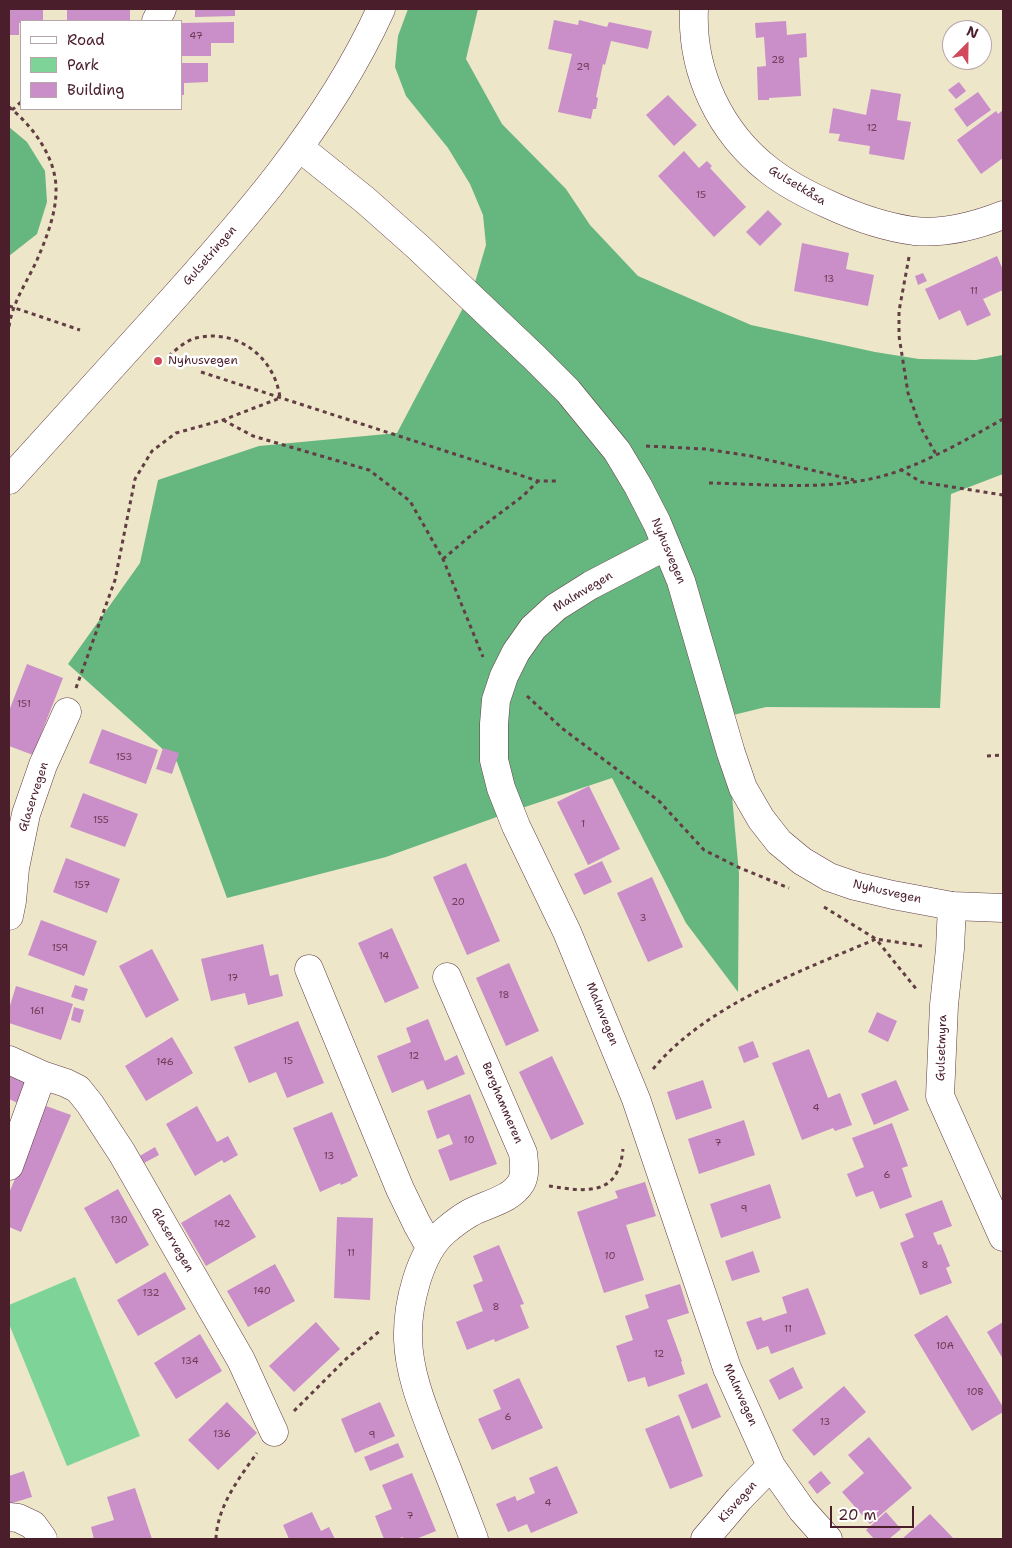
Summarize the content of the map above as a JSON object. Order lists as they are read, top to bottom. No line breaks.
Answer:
{"streets":{"street":["Gulsetkåsa","Gulsetringen","Nyhusvegen","Malmvegen","Glaservegen","Gulsetmyra","Berghammeren","Kisvegen"]},"crossings":[["Gulsetringen","Nyhusvegen"],["Nyhusvegen","Malmvegen"],["Nyhusvegen","Gulsetmyra"],["Malmvegen","Kisvegen"]],"places":["Nyhusvegen"],"house_numbers":["47","28","29","12","15","13","11","151","153","155","1","157","20","3","159","14","17","18","161","12","15","146","4","10","7","13","6","9","130","142","11","10","8","140","132","8","11","10A","12","134","10B","6","13","136","9","4","7"],"legend":["Road","Park","Building"],"scale_bar":"20 m","north":"top right"}
